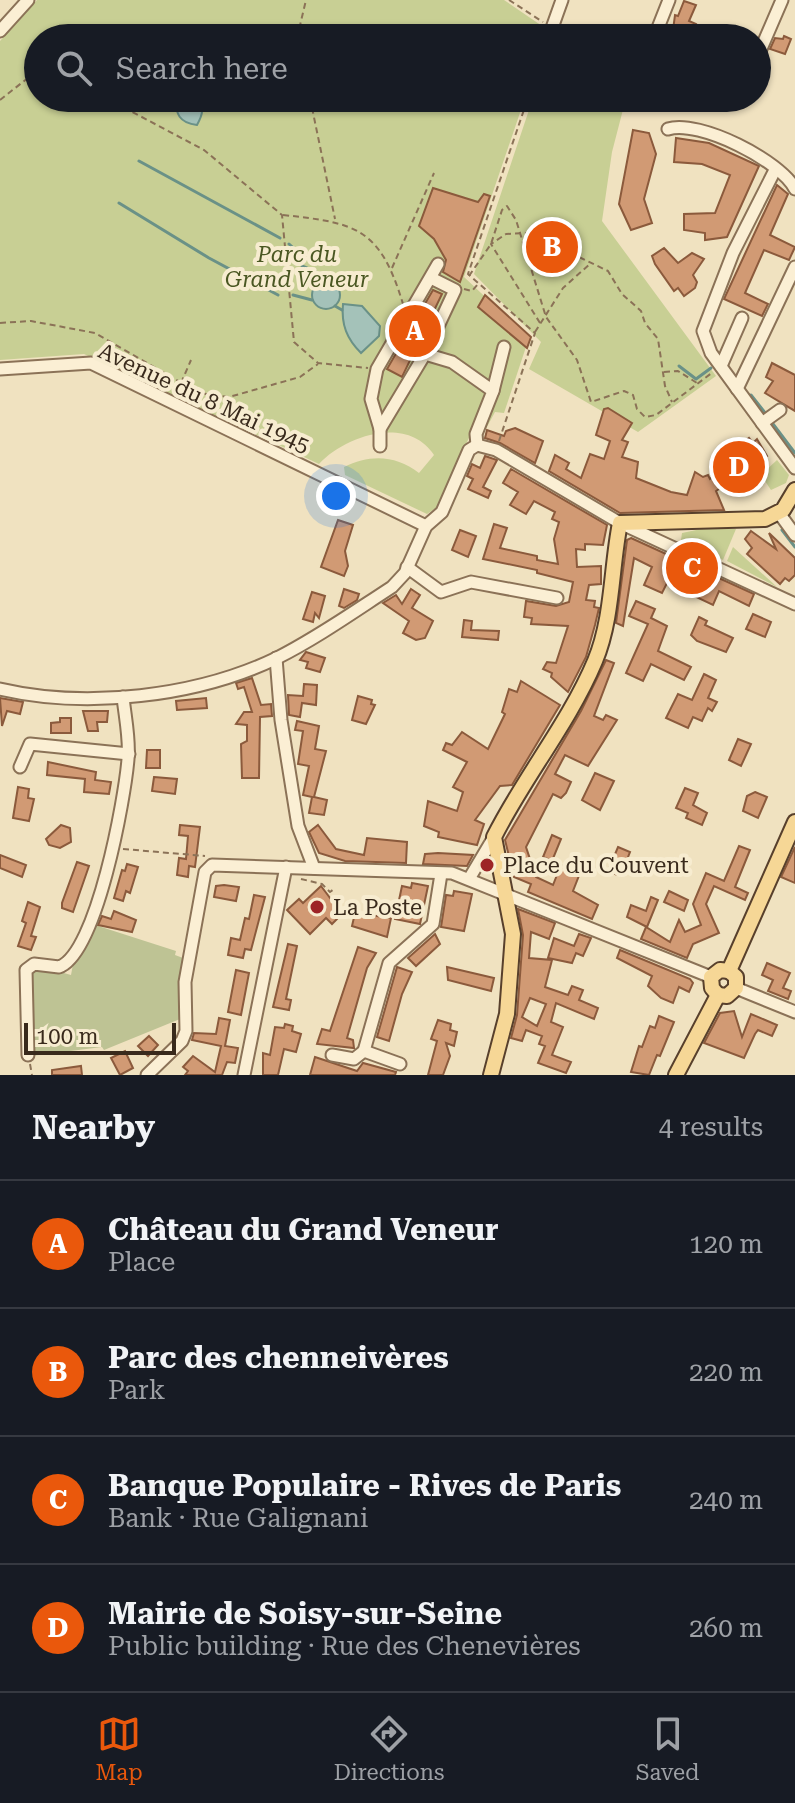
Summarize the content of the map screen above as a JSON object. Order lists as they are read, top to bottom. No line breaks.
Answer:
{"streets":{"street":["Avenue du 8 Mai 1945"]},"parks":["Parc du Grand Veneur"],"places":["Place du Couvent","La Poste"],"scale_bar":"100 m","page":{"search":"Search here","pins":["B","A","D","C"],"scale":"100 m","heading":["Nearby","4 results"],"list":[{"mark":"A","name":"Château du Grand Veneur","note":"Place","value":"120 m"},{"mark":"B","name":"Parc des chenneivères","note":"Park","value":"220 m"},{"mark":"C","name":"Banque Populaire - Rives de Paris","note":"Bank · Rue Galignani","value":"240 m"},{"mark":"D","name":"Mairie de Soisy-sur-Seine","note":"Public building · Rue des Chenevières","value":"260 m"}],"nav":["Map","Directions","Saved"]}}
